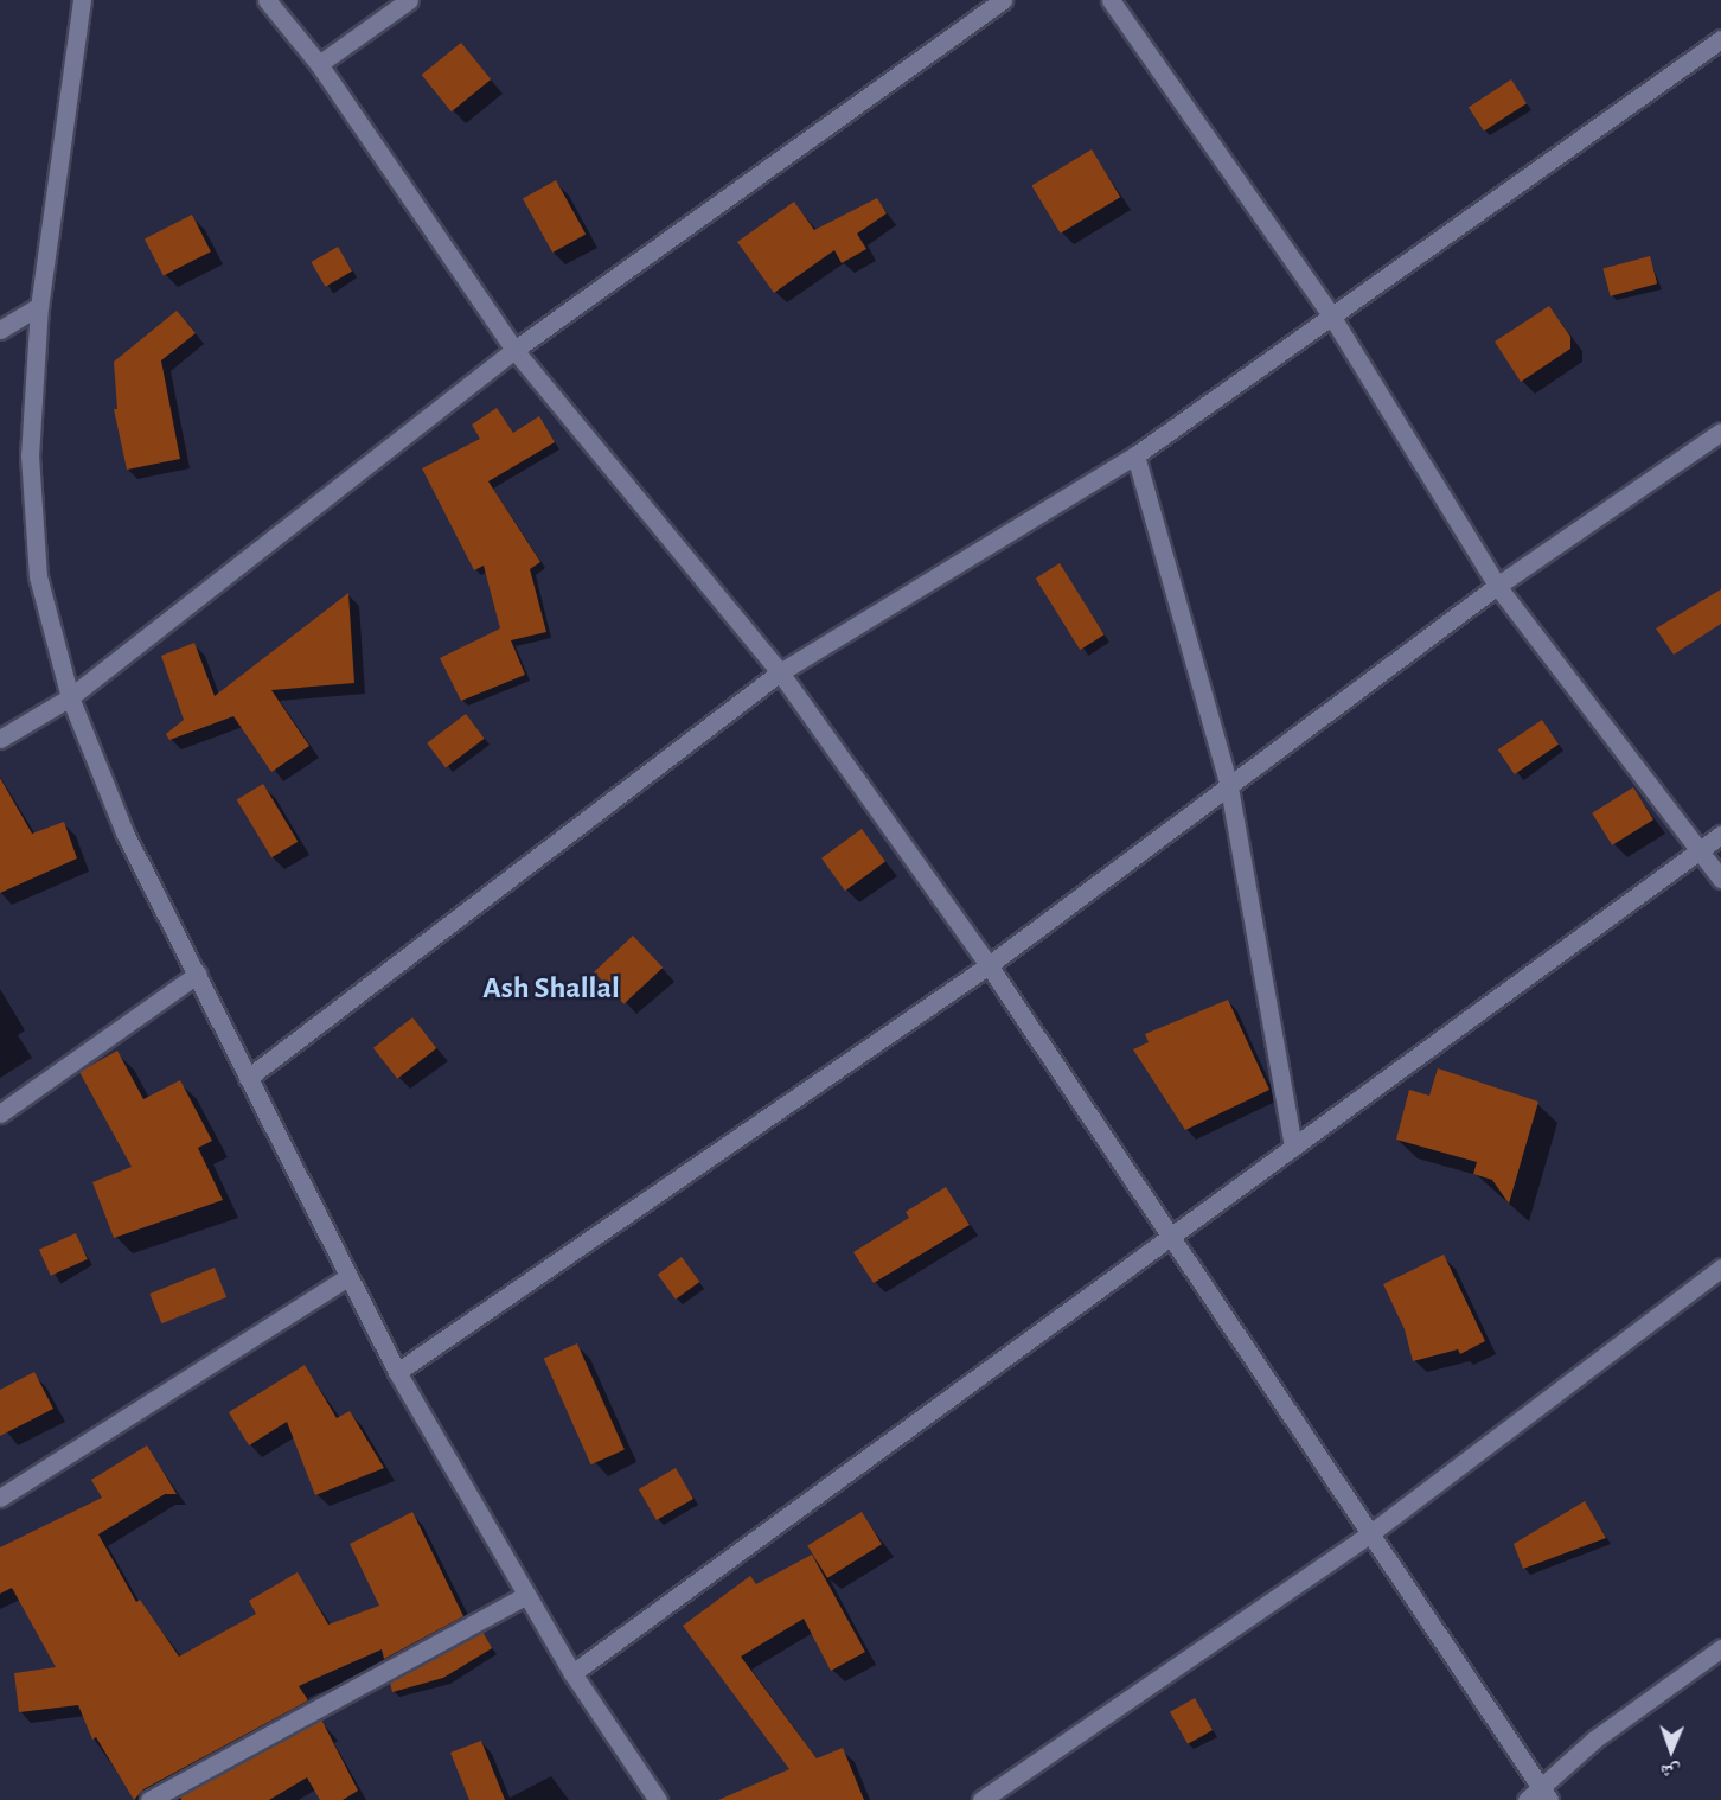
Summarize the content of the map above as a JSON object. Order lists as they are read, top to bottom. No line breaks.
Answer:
{"districts":["Ash Shallal"],"north":"bottom"}
